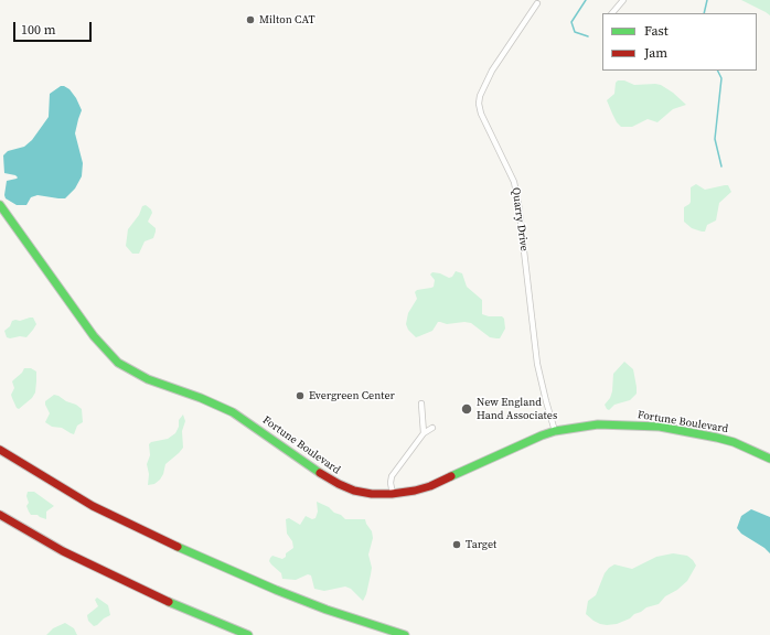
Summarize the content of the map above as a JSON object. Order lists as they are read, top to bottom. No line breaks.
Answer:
{"streets":{"main road":["Fortune Boulevard"],"street":["Quarry Drive"]},"crossings":[["Quarry Drive","Fortune Boulevard"]],"places":["Milton CAT","Evergreen Center","New England Hand Associates","Target"],"legend":["Fast","Jam"],"scale_bar":"100 m"}
